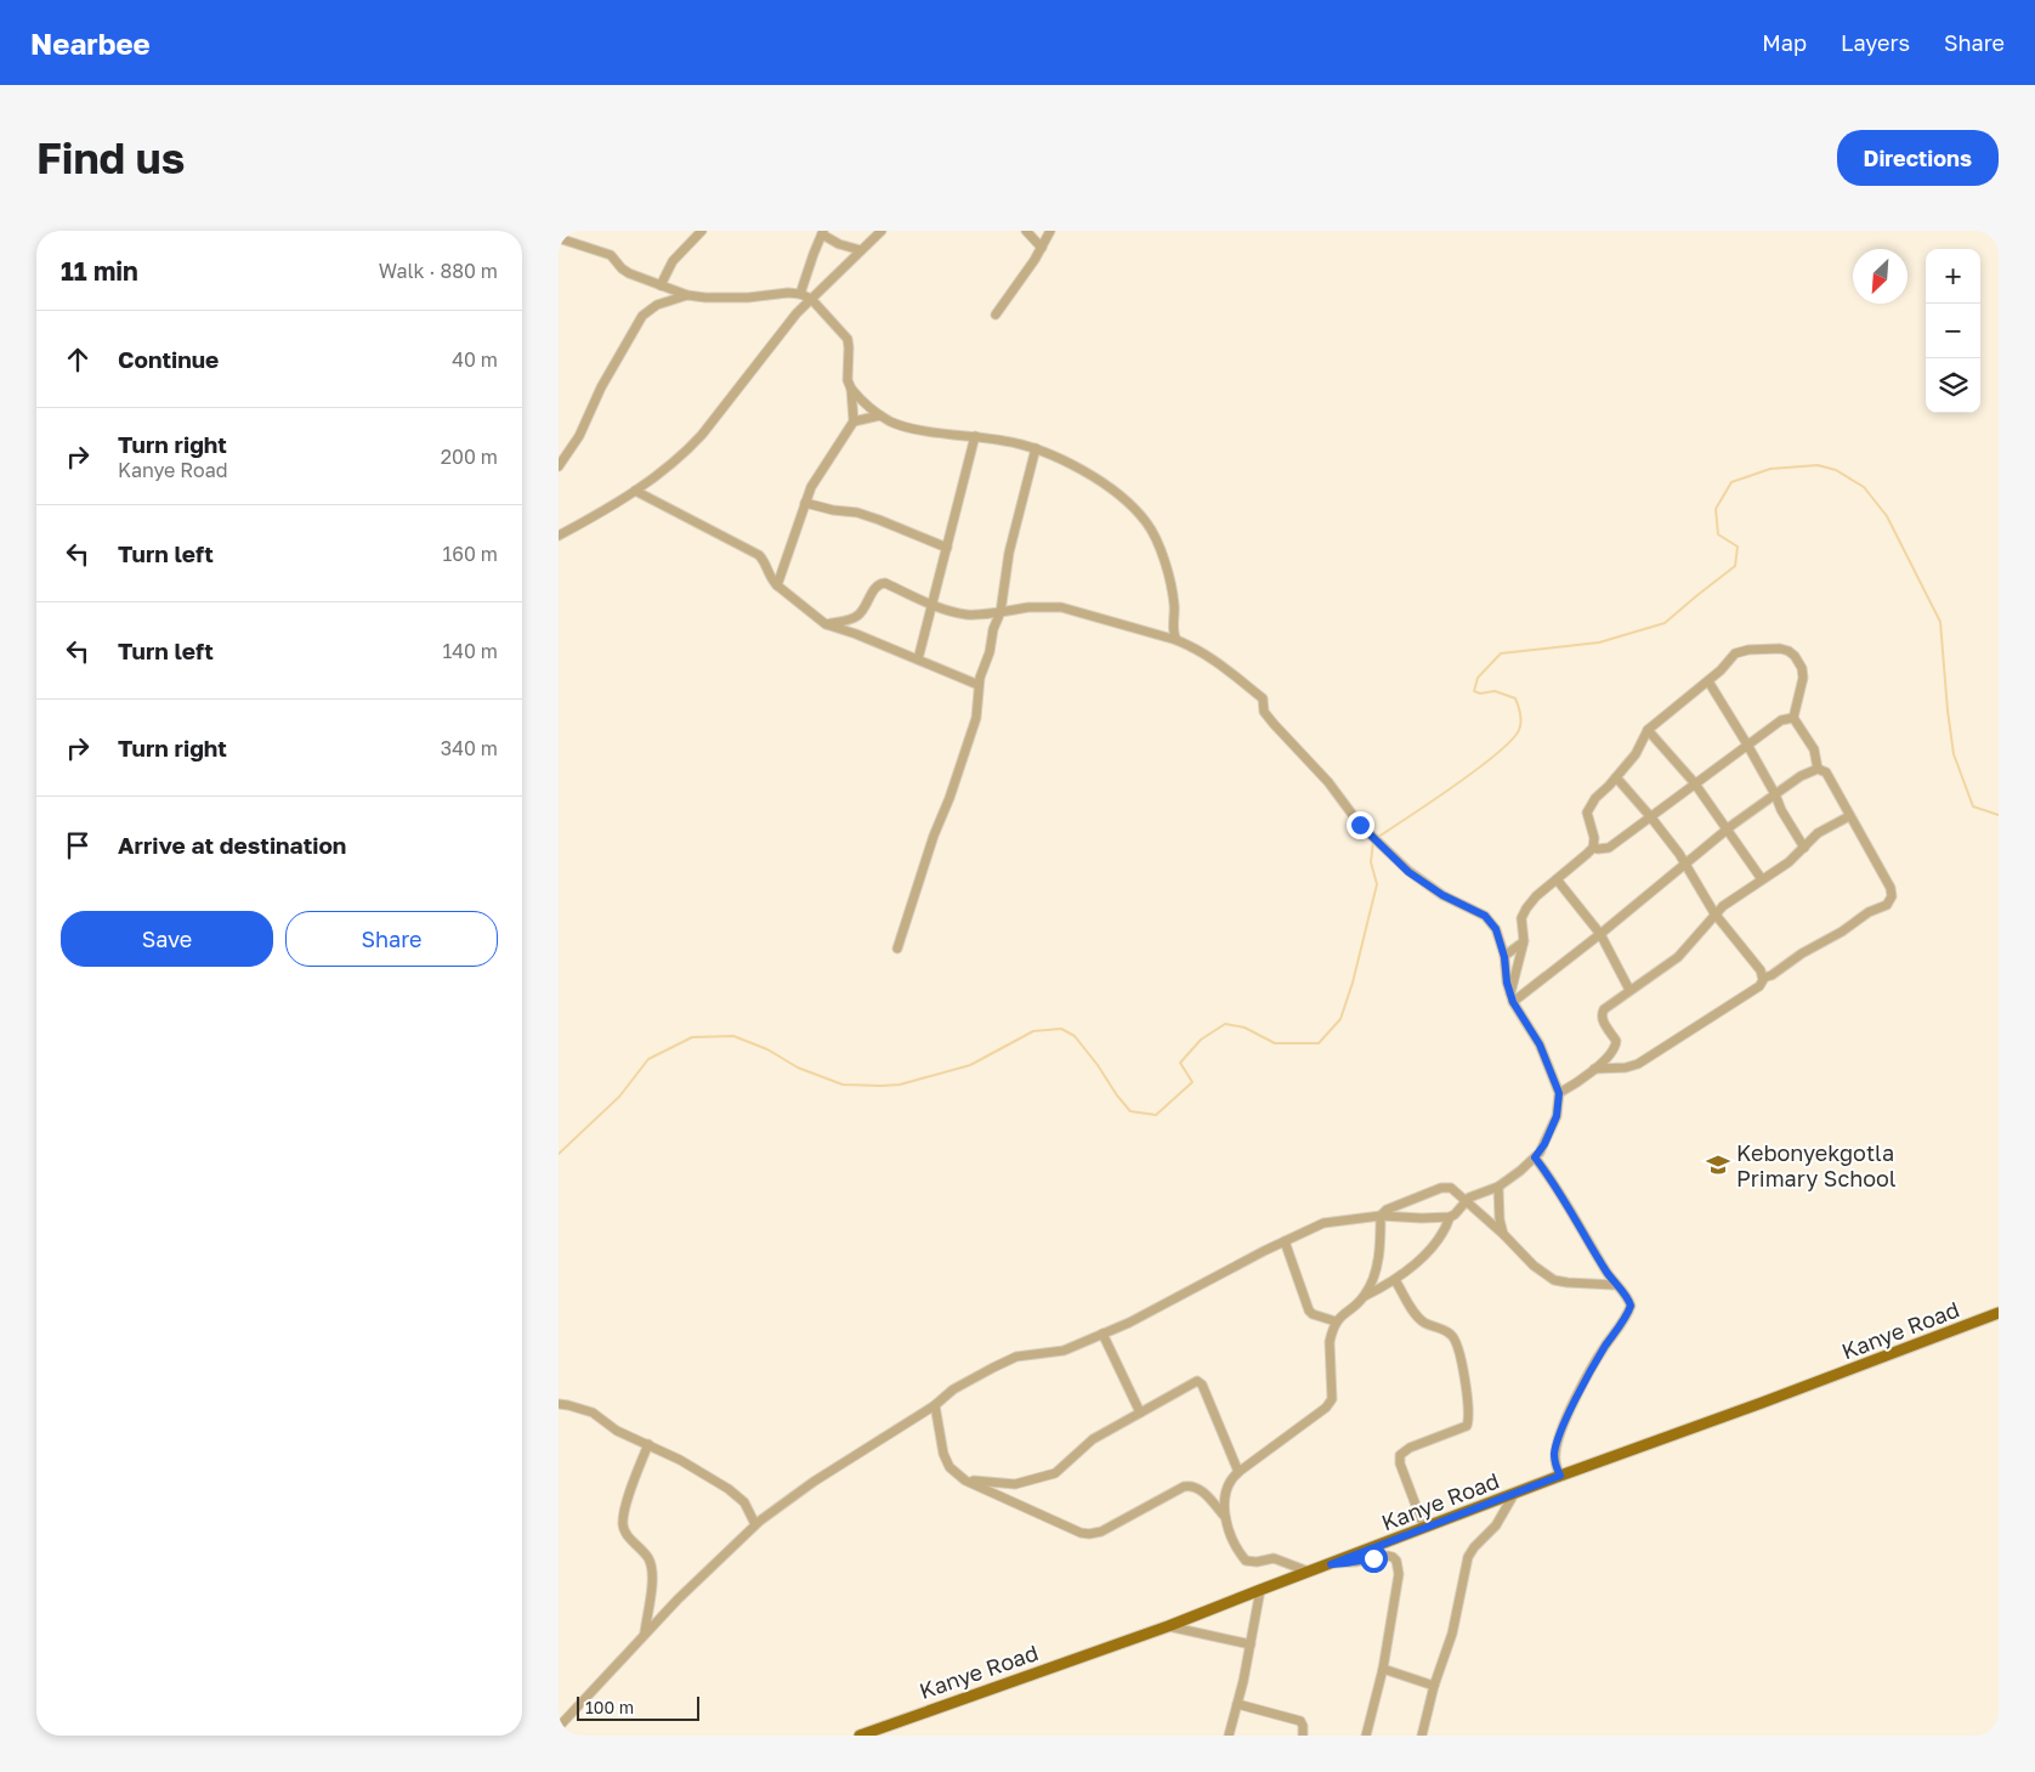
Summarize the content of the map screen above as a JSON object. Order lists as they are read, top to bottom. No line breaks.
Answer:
{"streets":{"main road":["Kanye Road"]},"places":{"school or university":["Kebonyekgotla Primary School"]},"scale_bar":"100 m","north":"bottom left","page":{"header":"Nearbee","nav":["Map","Layers","Share"],"buttons":["Directions",["Save","Share"]],"title":"Find us","heading":["11 min","Walk · 880 m"],"map_buttons":["+","−"],"list":[["Continue","40 m"],["Turn right","Kanye Road","200 m"],["Turn left","160 m"],["Turn left","140 m"],["Turn right","340 m"],"Arrive at destination"],"scale":"100 m"}}
